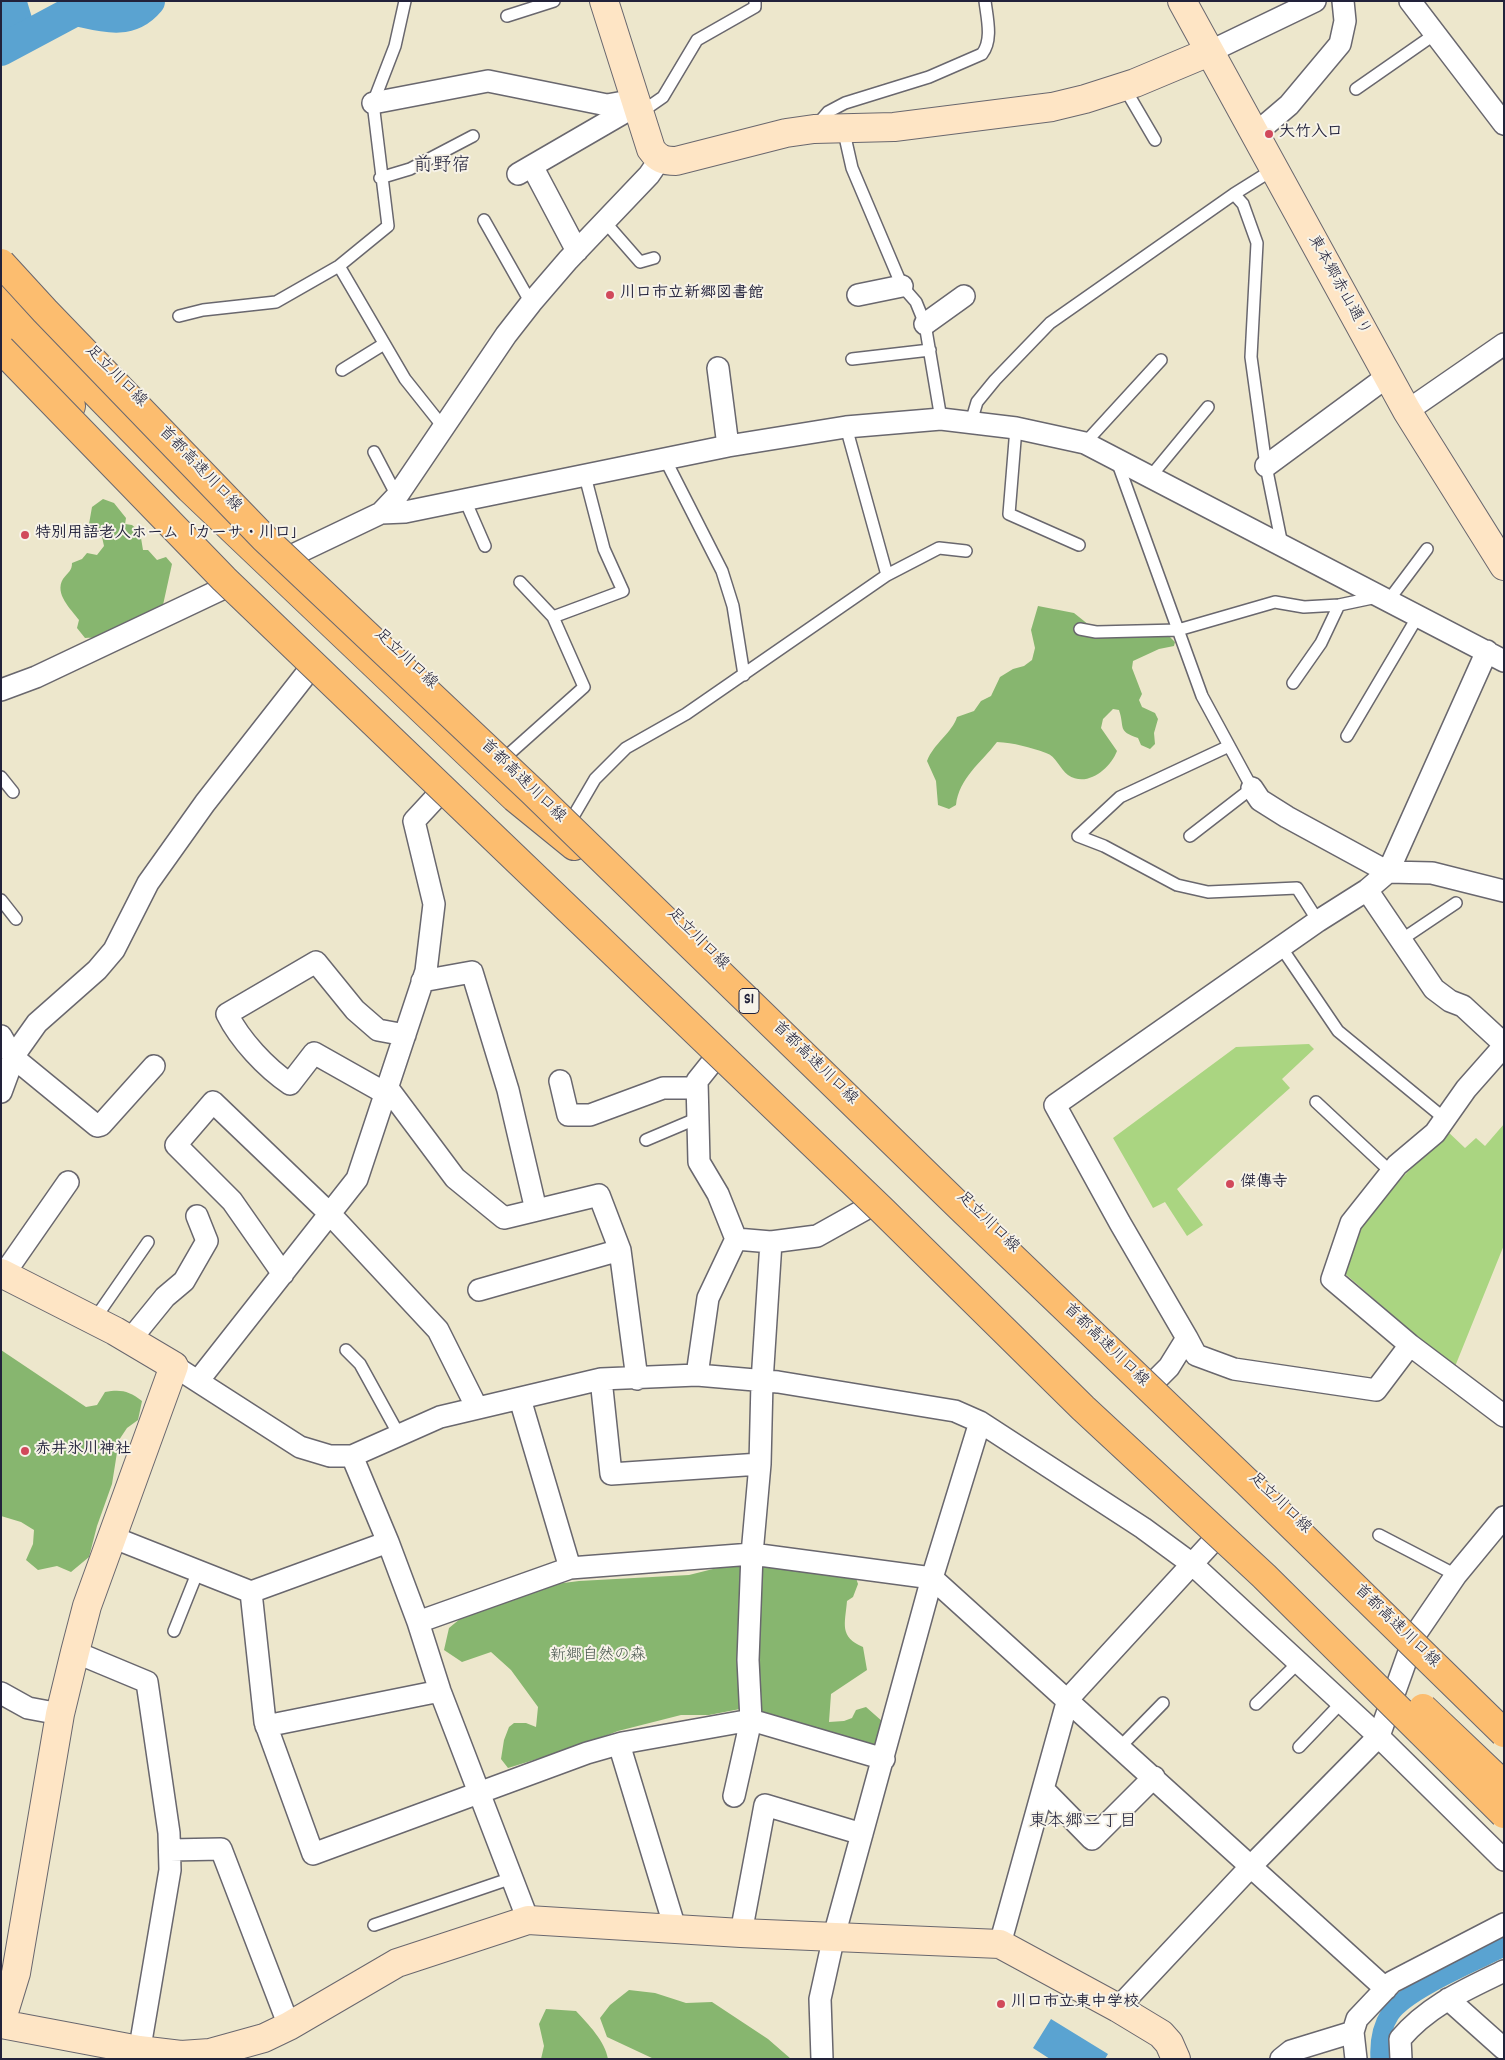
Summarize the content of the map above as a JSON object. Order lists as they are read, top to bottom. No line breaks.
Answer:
{"streets":{"highway":["首都高速川口線","S1"],"main road":["東本郷赤山通り","足立川口線"]},"districts":["前野宿","東本郷二丁目"],"parks":["新郷自然の森"],"places":["大竹入口","川口市立新郷図書館","特別用語老人ホーム「カーサ・川口」","傑傳寺","赤井氷川神社","川口市立東中学校"]}
